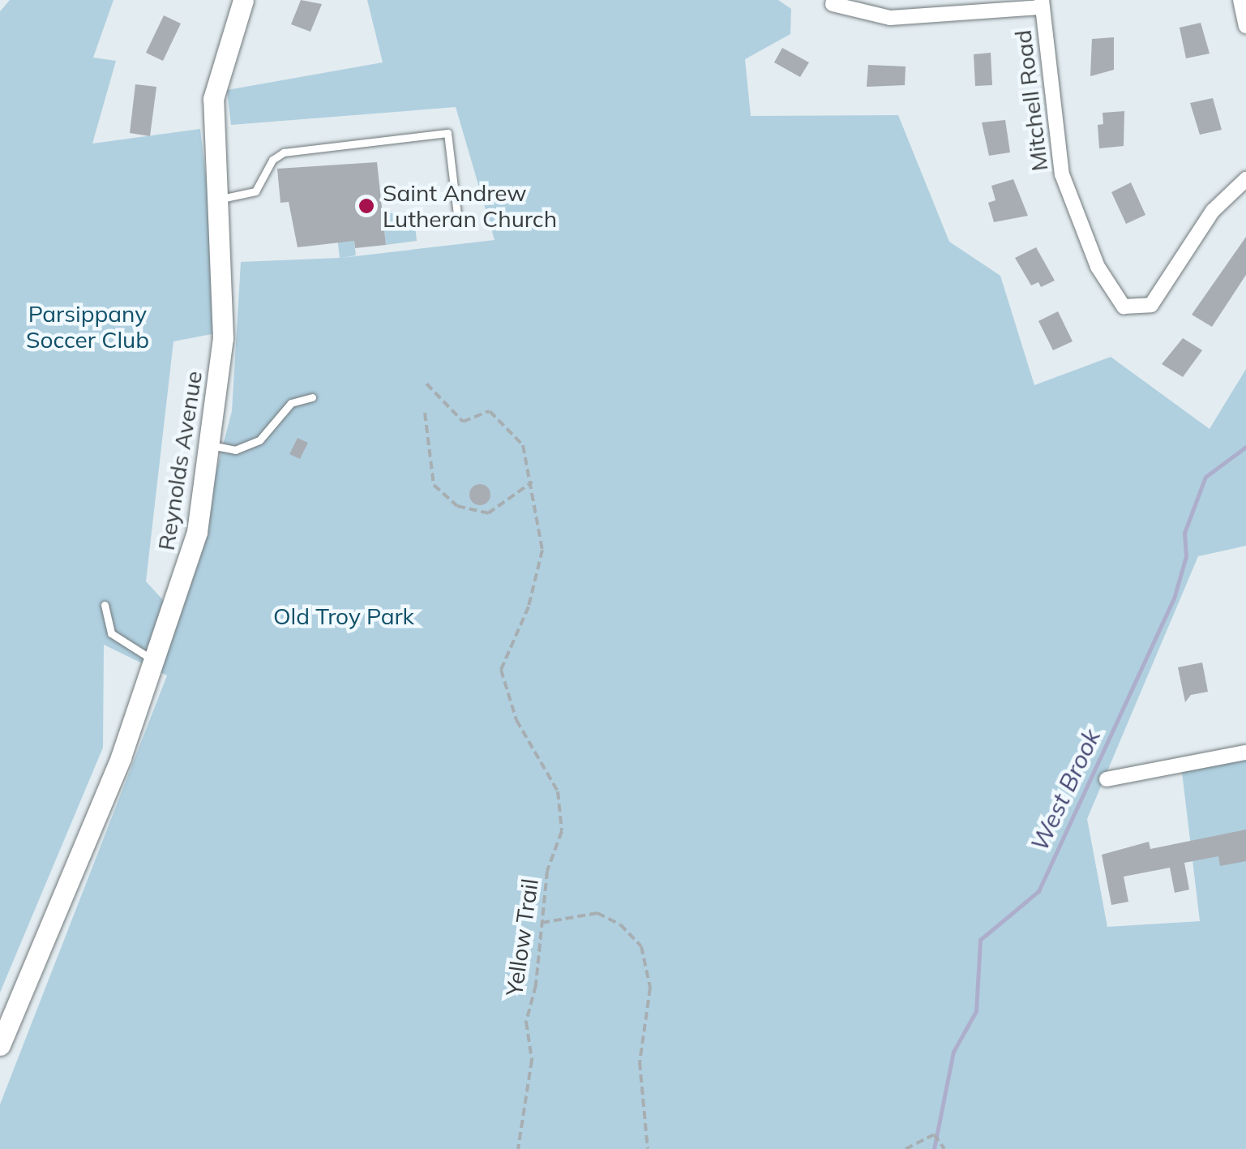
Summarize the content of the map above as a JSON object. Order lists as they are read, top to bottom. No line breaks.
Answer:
{"streets":{"street":["Mitchell Road","Reynolds Avenue"],"path":["Yellow Trail"]},"water":["West Brook"],"parks":["Parsippany Soccer Club","Old Troy Park"],"places":["Saint Andrew Lutheran Church"]}
